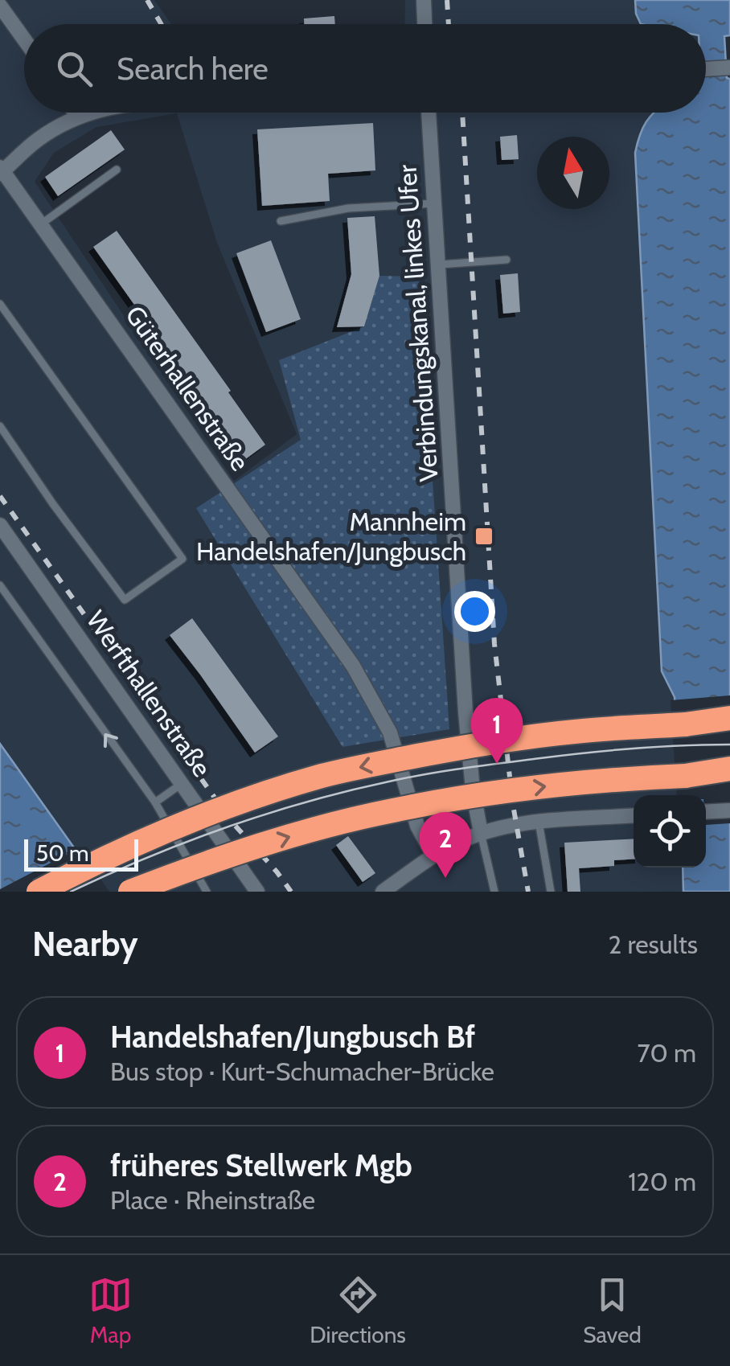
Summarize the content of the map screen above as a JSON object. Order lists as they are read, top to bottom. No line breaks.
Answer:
{"streets":{"street":["Verbindungskanal, linkes Ufer","Güterhallenstraße","Werfthallenstraße"]},"places":{"transit":["Mannheim Handelshafen/Jungbusch"]},"scale_bar":"50 m","north":"top","page":{"search":"Search here","pins":["1","2"],"scale":"50 m","heading":["Nearby","2 results"],"list":[{"mark":"1","name":"Handelshafen/Jungbusch Bf","note":"Bus stop · Kurt-Schumacher-Brücke","value":"70 m"},{"mark":"2","name":"früheres Stellwerk Mgb","note":"Place · Rheinstraße","value":"120 m"}],"nav":["Map","Directions","Saved"]}}
